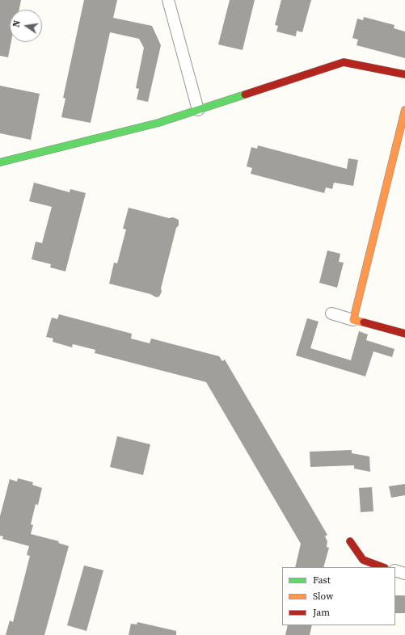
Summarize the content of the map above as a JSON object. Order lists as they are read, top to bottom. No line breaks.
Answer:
{"legend":["Fast","Slow","Jam"],"north":"left"}
